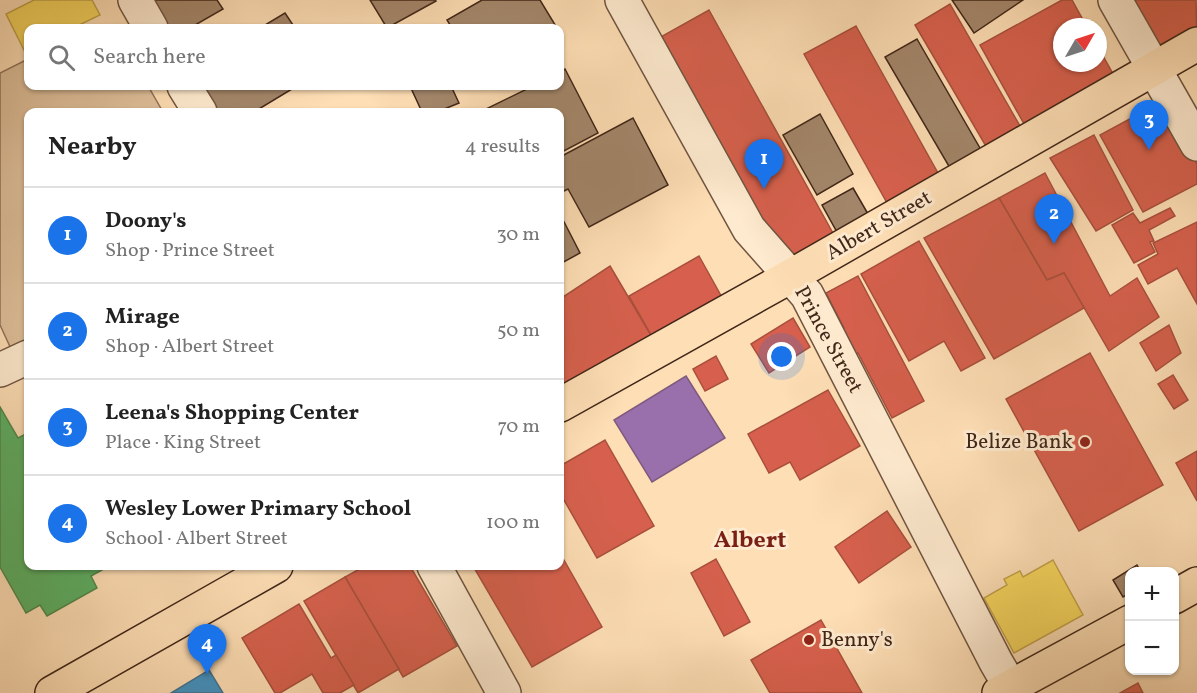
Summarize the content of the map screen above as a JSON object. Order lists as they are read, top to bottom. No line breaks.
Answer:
{"streets":{"main road":["Albert Street"],"street":["Prince Street"]},"crossings":[["Albert Street","Prince Street"]],"districts":["Albert"],"places":["Belize Bank","Benny's"],"north":"top right","page":{"search":"Search here","pins":["3","1","2","4"],"heading":["Nearby","4 results"],"list":[{"mark":"1","name":"Doony's","note":"Shop · Prince Street","value":"30 m"},{"mark":"2","name":"Mirage","note":"Shop · Albert Street","value":"50 m"},{"mark":"3","name":"Leena's Shopping Center","note":"Place · King Street","value":"70 m"},{"mark":"4","name":"Wesley Lower Primary School","note":"School · Albert Street","value":"100 m"}],"map_buttons":["+","−"]}}
